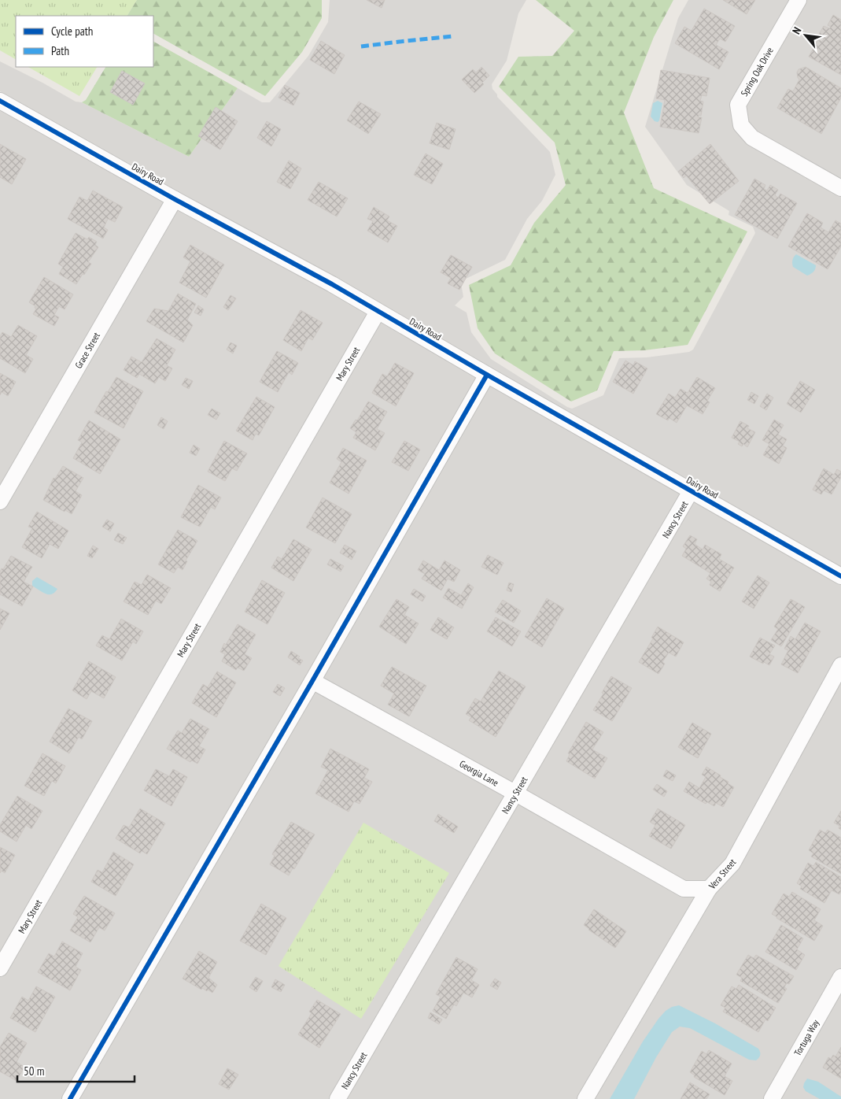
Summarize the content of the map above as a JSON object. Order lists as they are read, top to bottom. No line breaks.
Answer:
{"streets":{"street":["Spring Oak Drive","Dairy Road","Grace Street","Mary Street","Nancy Street","Georgia Lane","Vera Street","Tortuga Way"]},"crossings":[["Dairy Road","Grace Street"],["Dairy Road","Mary Street"],["Dairy Road","Nancy Street"],["Nancy Street","Georgia Lane"],["Georgia Lane","Vera Street"]],"legend":["Cycle path","Path"],"scale_bar":"50 m","north":"top left"}
